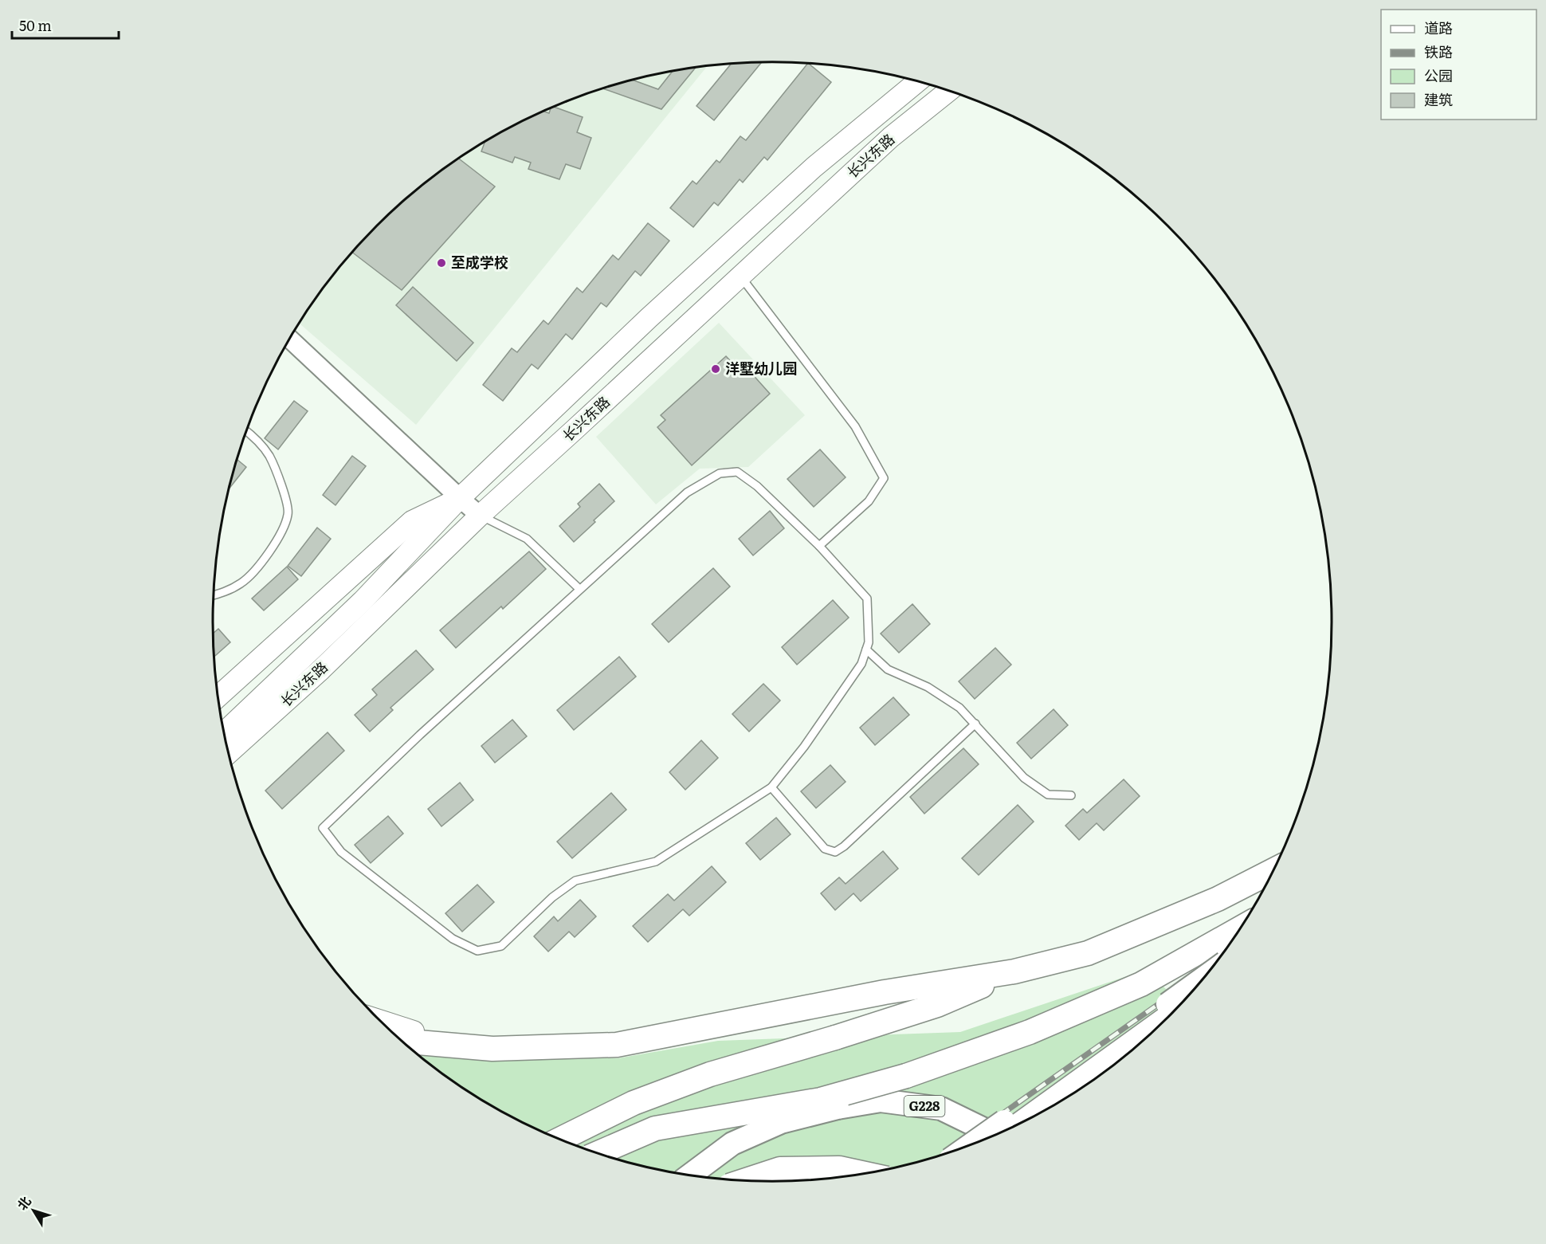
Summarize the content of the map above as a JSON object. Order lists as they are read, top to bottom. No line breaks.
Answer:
{"streets":{"main road":["长兴东路","G228"]},"places":["至成学校","洋墅幼儿园"],"legend":["道路","铁路","公园","建筑"],"scale_bar":"50 m","north":"top left"}
